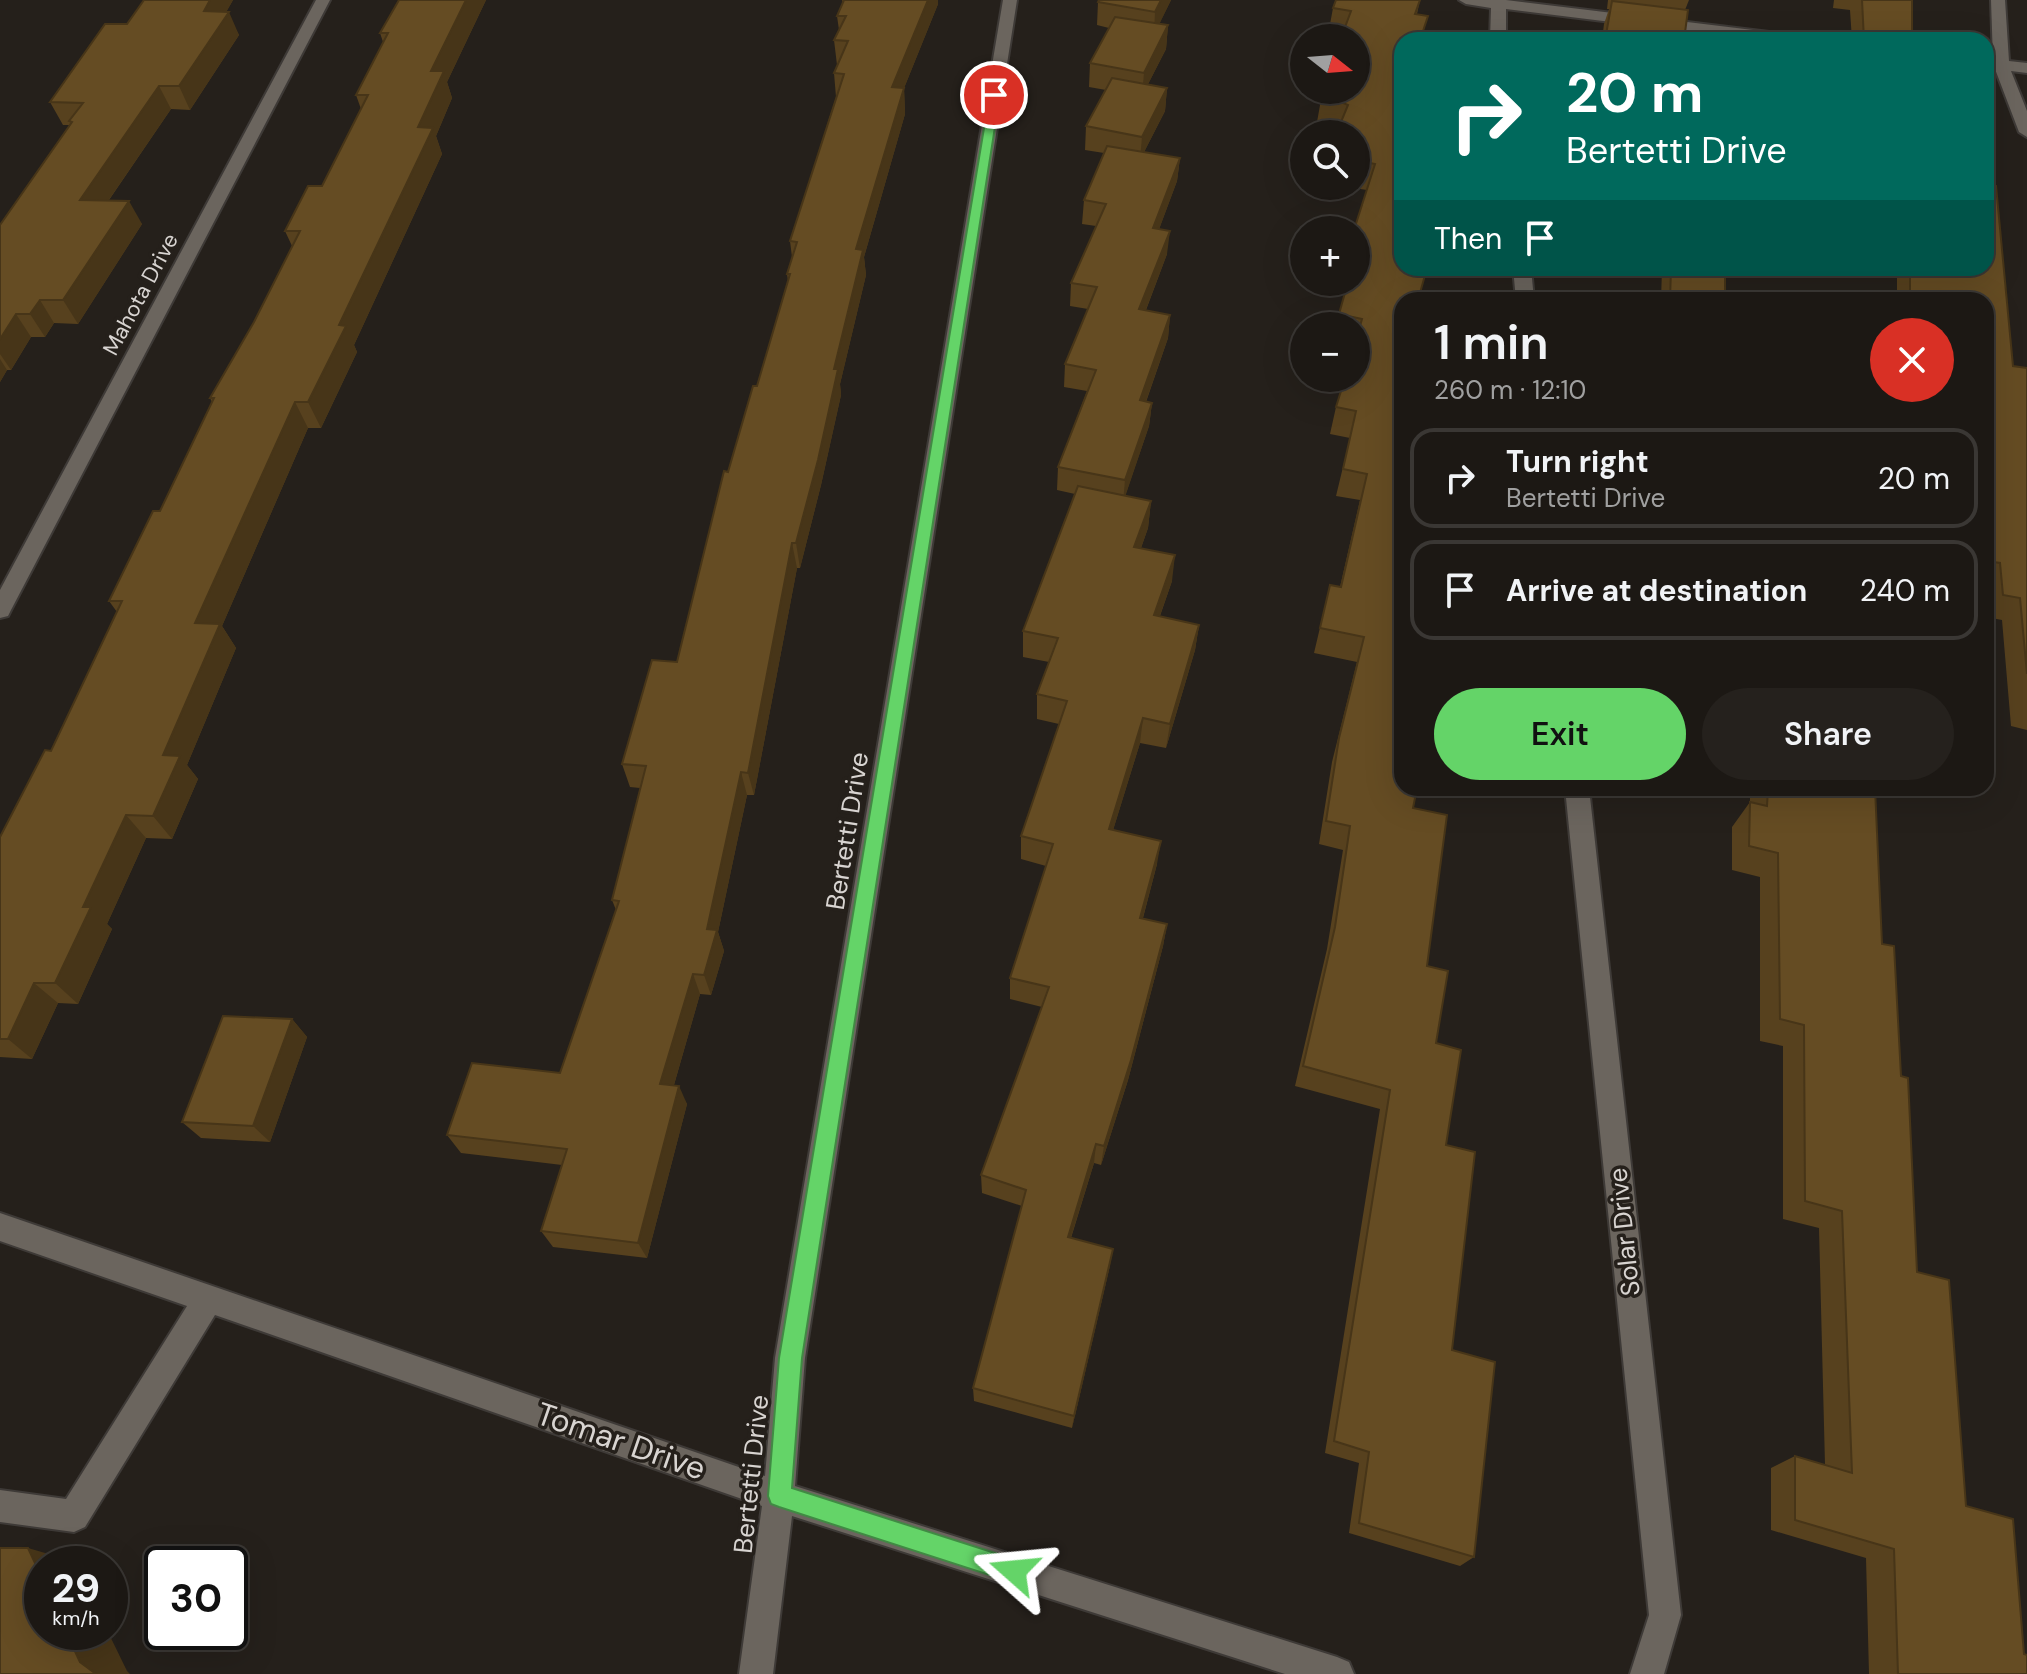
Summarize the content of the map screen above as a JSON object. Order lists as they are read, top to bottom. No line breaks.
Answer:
{"streets":{"street":["Mahota Drive","Bertetti Drive","Solar Drive","Tomar Drive"]},"crossings":[["Bertetti Drive","Tomar Drive"]],"north":"right","page":{"map_buttons":["+","−"],"turn":["20 m","Bertetti Drive"],"then":"Then","heading":["1 min","260 m · 12:10"],"list":[{"name":"Turn right","note":"Bertetti Drive","value":"20 m"},{"name":"Arrive at destination","value":"240 m"}],"buttons":["Exit","Share"],"speed":"29 km/h","limit":"30"}}
